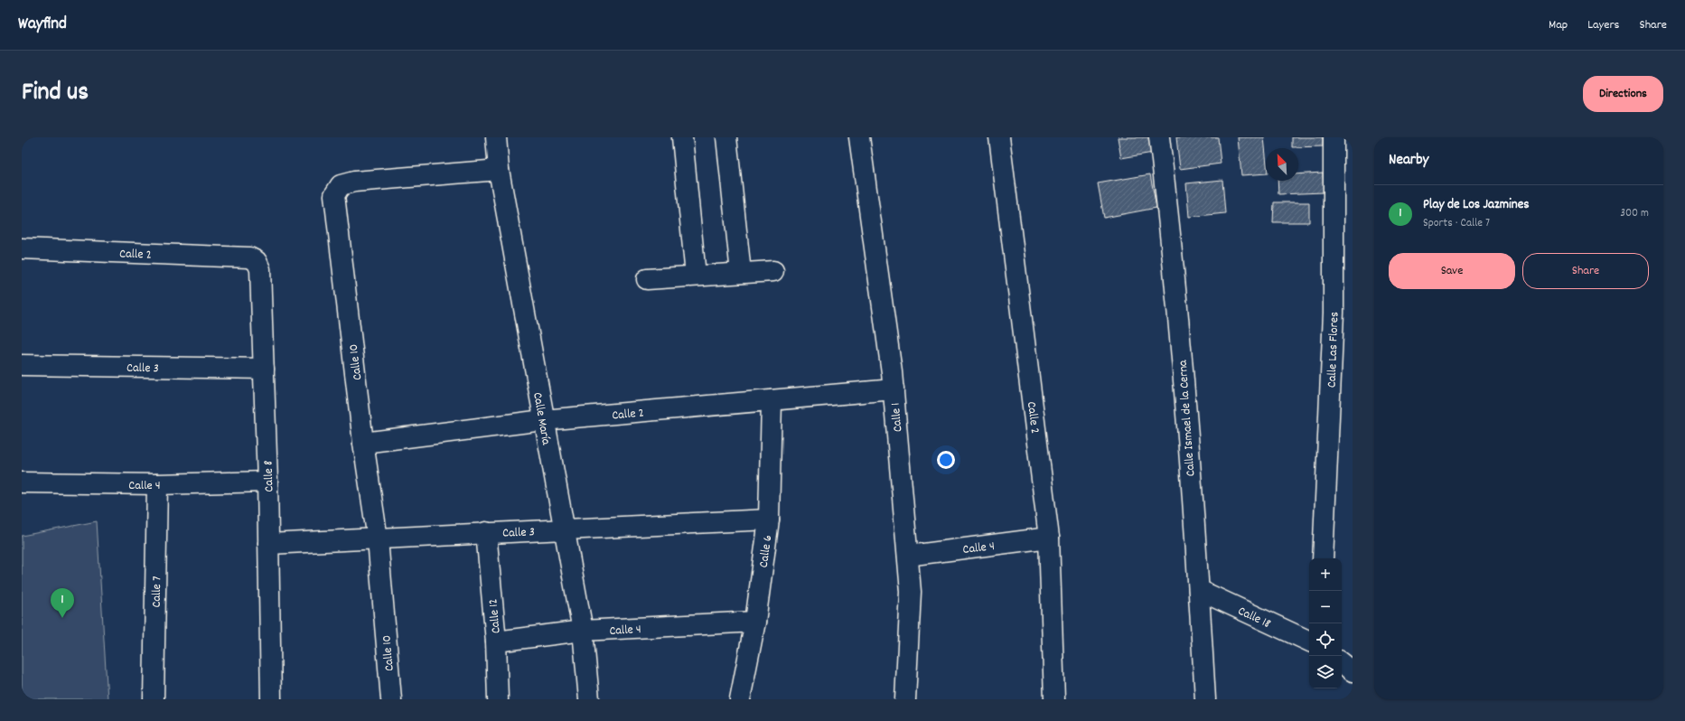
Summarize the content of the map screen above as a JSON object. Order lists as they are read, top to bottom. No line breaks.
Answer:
{"streets":{"street":["Calle 2","Calle Las Flores","Calle 10","Calle 3","Calle 1","Calle María","Calle Ismael de la Cerna","Calle 8","Calle 4","Calle 6","Calle 7","Calle 12","Calle 18"]},"crossings":[["Calle 2","Calle 10"],["Calle 2","Calle 1"],["Calle 2","Calle María"],["Calle 2","Calle 8"],["Calle 2","Calle 4"],["Calle 2","Calle 6"],["Calle 10","Calle 3"],["Calle 10","Calle María"],["Calle 3","Calle María"],["Calle 3","Calle 8"],["Calle 3","Calle 6"],["Calle 3","Calle 12"],["Calle 1","Calle 4"],["Calle María","Calle 4"],["Calle Ismael de la Cerna","Calle 18"],["Calle 8","Calle 4"],["Calle 4","Calle 6"],["Calle 4","Calle 7"],["Calle 4","Calle 12"]],"north":"top left","page":{"header":"Wayfind","nav":["Map","Layers","Share"],"title":"Find us","buttons":["Directions",["Save","Share"]],"heading":"Nearby","list":[{"mark":"1","name":"Play de Los Jazmines","note":"Sports · Calle 7","value":"300 m"}],"map_buttons":["+","−"],"pins":"1"}}
